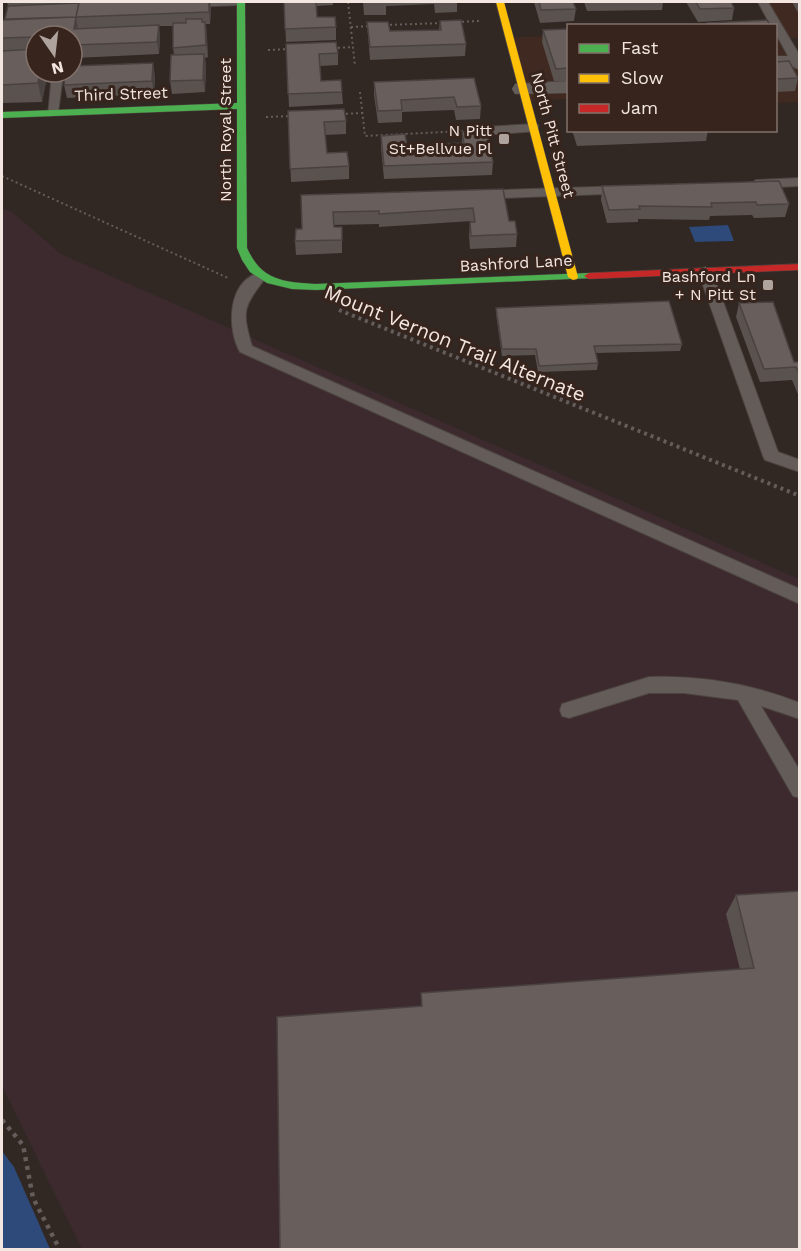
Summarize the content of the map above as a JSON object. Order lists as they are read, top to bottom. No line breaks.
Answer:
{"streets":{"street":["Third Street","North Royal Street","North Pitt Street","Bashford Lane"],"path":["Mount Vernon Trail Alternate"]},"crossings":[["Third Street","North Royal Street"],["North Royal Street","Bashford Lane"],["North Pitt Street","Bashford Lane"]],"places":{"transit":["N Pitt St+Bellvue Pl","Bashford Ln + N Pitt St"]},"legend":["Fast","Slow","Jam"],"north":"bottom"}
